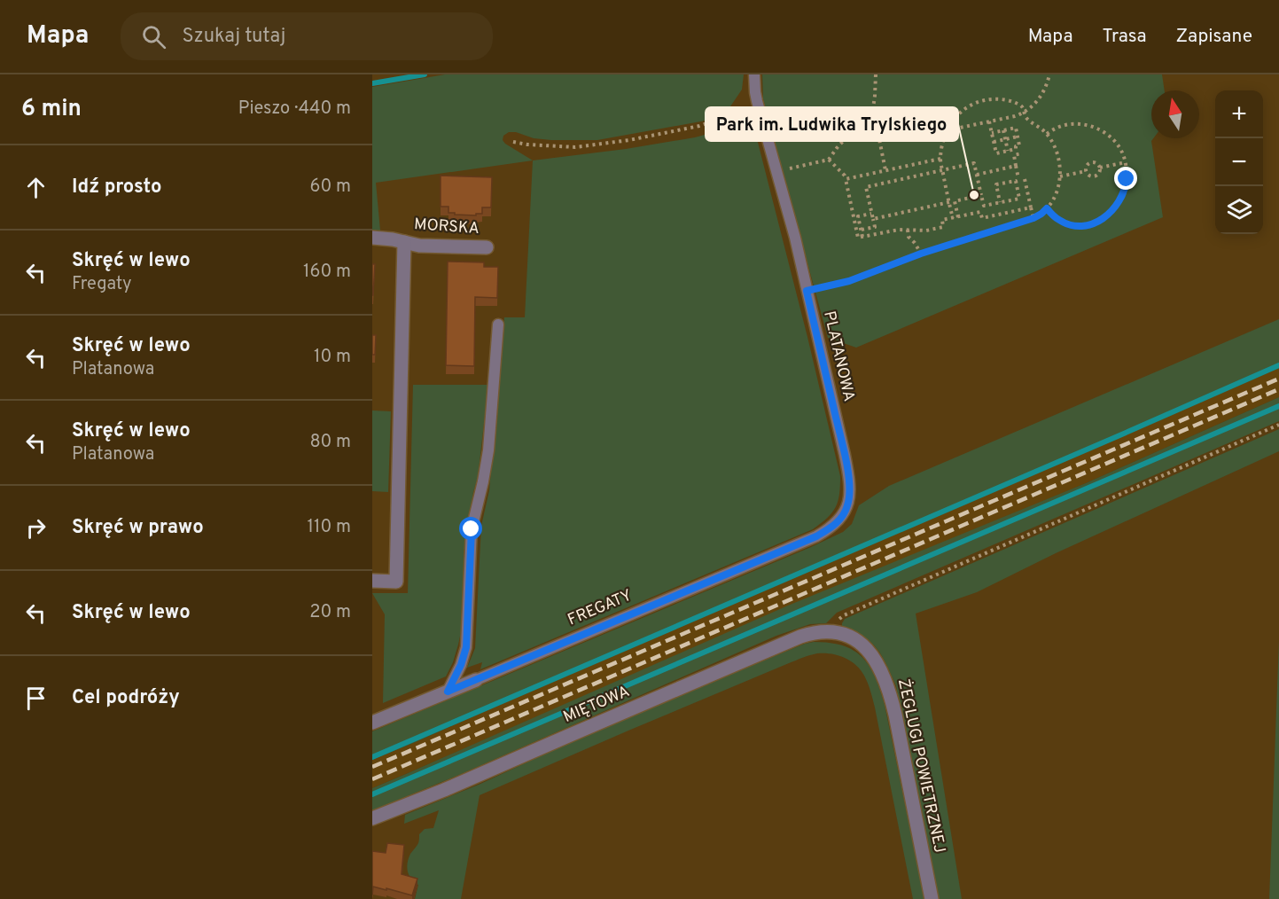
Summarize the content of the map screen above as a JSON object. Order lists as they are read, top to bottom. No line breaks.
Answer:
{"streets":{"street":["MORSKA","FREGATY","MIĘTOWA","ŻEGLUGI POWIETRZNEJ"],"lane":["PLATANOWA"]},"crossings":[["PLATANOWA","FREGATY"],["MIĘTOWA","ŻEGLUGI POWIETRZNEJ"]],"places":["Park im. Ludwika Trylskiego"],"north":"top","page":{"header":"Mapa","search":"Szukaj tutaj","nav":["Mapa","Trasa","Zapisane"],"heading":["6 min","Pieszo · 440 m"],"map_buttons":["+","−"],"list":[["Idź prosto","60 m"],["Skręć w lewo","Fregaty","160 m"],["Skręć w lewo","Platanowa","10 m"],["Skręć w lewo","Platanowa","80 m"],["Skręć w prawo","110 m"],["Skręć w lewo","20 m"],"Cel podróży"]}}
